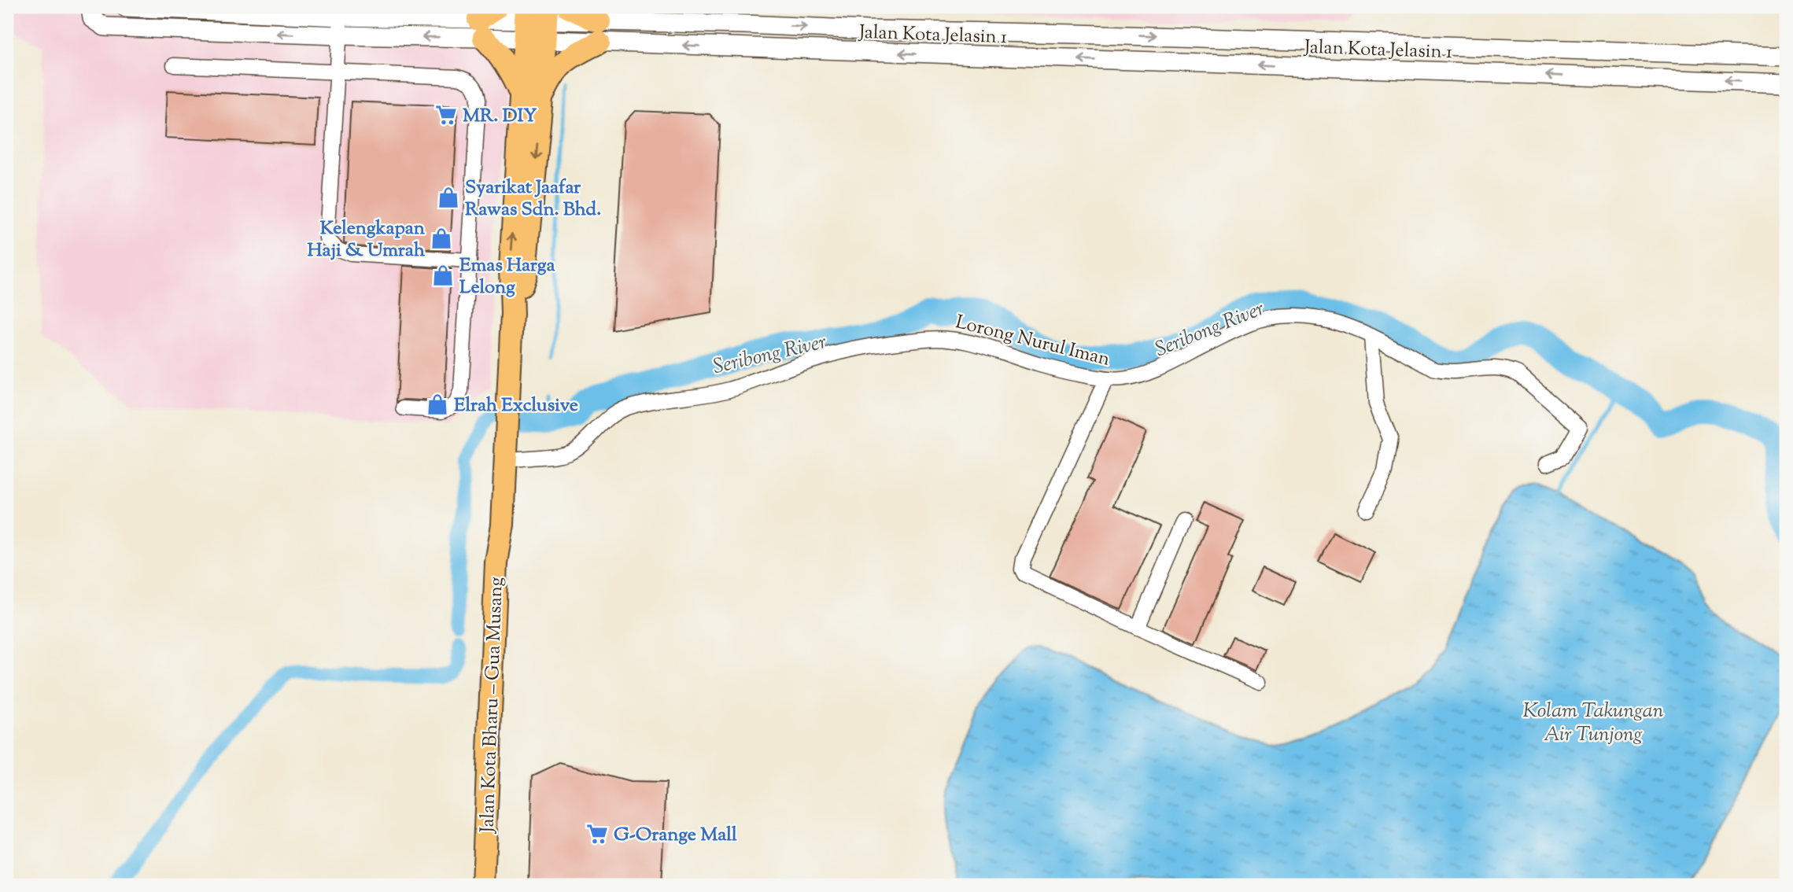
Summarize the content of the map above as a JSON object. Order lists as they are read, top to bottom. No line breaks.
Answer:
{"streets":{"main road":["Jalan Kota Bharu – Gua Musang"],"street":["Jalan Kota Jelasin 1","Lorong Nurul Iman"]},"crossings":[["Lorong Nurul Iman","Jalan Kota Bharu – Gua Musang"]],"water":["Seribong River","Kolam Takungan Air Tunjong"],"places":{"supermarket":["MR. DIY","G-Orange Mall"],"shop":["Syarikat Jaafar Rawas Sdn. Bhd.","Kelengkapan Haji & Umrah","Emas Harga Lelong","Elrah Exclusive"]}}
